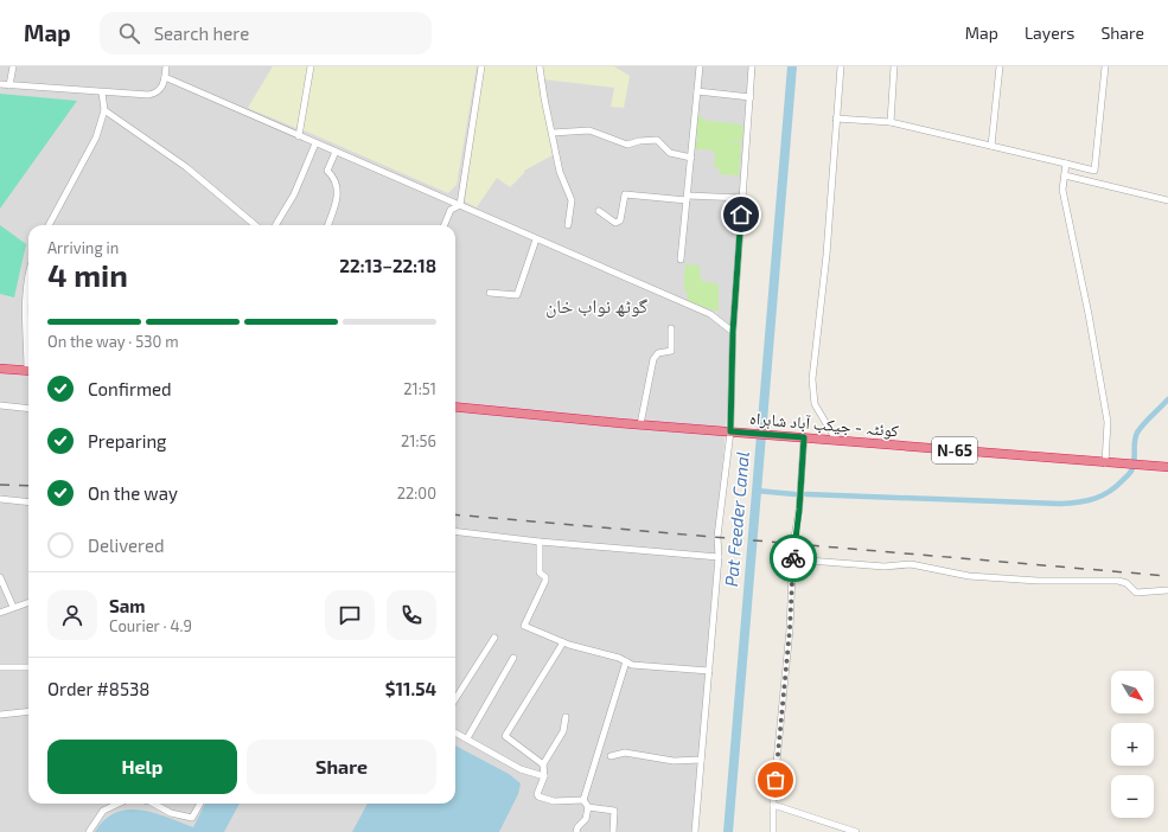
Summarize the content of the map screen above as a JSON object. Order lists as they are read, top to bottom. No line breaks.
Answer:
{"streets":{"highway":["کوئٹہ - جیکب آباد شاہراہ","N-65"]},"districts":["گوٹھ نواب خان"],"water":["Pat Feeder Canal"],"north":"bottom right","page":{"header":"Map","search":"Search here","nav":["Map","Layers","Share"],"heading":["4 min","Arriving in","22:13–22:18"],"panel":["Sam","Courier · 4.9","Order #8538","$11.54"],"bar":"On the way · 530 m","list":[["Confirmed","21:51"],["Preparing","21:56"],["On the way","22:00"],"Delivered"],"map_buttons":["+","−"],"buttons":["Help","Share"]}}
